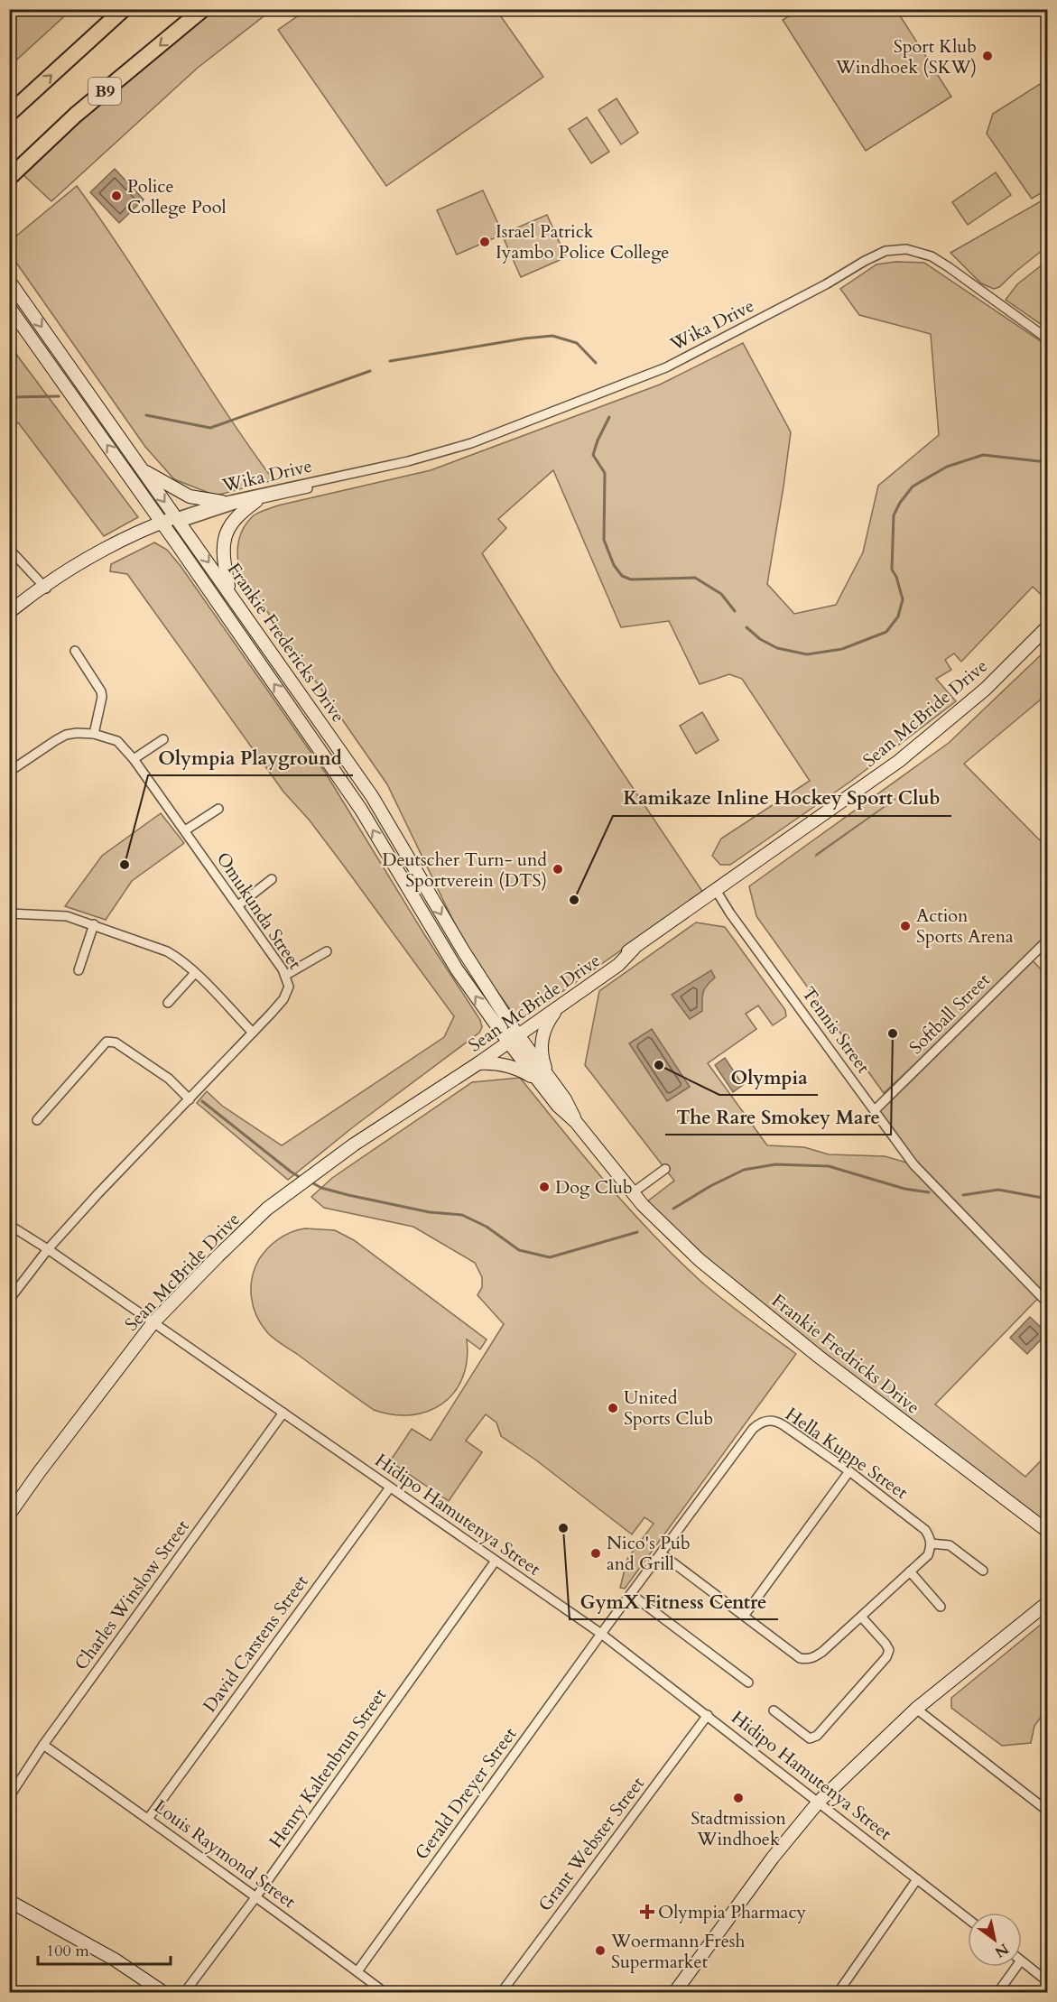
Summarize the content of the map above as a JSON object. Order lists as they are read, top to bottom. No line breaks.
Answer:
{"streets":{"highway":["B9"],"main road":["Frankie Fredericks Drive","Sean McBride Drive","Frankie Fredricks Drive"],"street":["Wika Drive","Omukunda Street","Softball Street","Tennis Street","Hella Kuppe Street","Hidipo Hamutenya Street","Charles Winslow Street","David Carstens Street","Henry Kaltenbrun Street","Gerald Dreyer Street","Grant Webster Street","Louis Raymond Street"]},"crossings":[["Wika Drive","Frankie Fredericks Drive"],["Frankie Fredericks Drive","Sean McBride Drive"],["Frankie Fredericks Drive","Frankie Fredricks Drive"],["Sean McBride Drive","Tennis Street"],["Sean McBride Drive","Frankie Fredricks Drive"],["Sean McBride Drive","Hidipo Hamutenya Street"],["Omukunda Street","Hidipo Hamutenya Street"],["Softball Street","Tennis Street"],["Hella Kuppe Street","Hidipo Hamutenya Street"],["Hella Kuppe Street","Gerald Dreyer Street"],["Hidipo Hamutenya Street","Charles Winslow Street"],["Hidipo Hamutenya Street","David Carstens Street"],["Hidipo Hamutenya Street","Henry Kaltenbrun Street"],["Hidipo Hamutenya Street","Gerald Dreyer Street"],["Hidipo Hamutenya Street","Grant Webster Street"],["Charles Winslow Street","Louis Raymond Street"],["David Carstens Street","Louis Raymond Street"],["Henry Kaltenbrun Street","Louis Raymond Street"],["Gerald Dreyer Street","Louis Raymond Street"]],"places":{"other":["Sport Klub Windhoek (SKW)","Police College Pool","Israel Patrick Iyambo Police College","Olympia Playground","Deutscher Turn- und Sportverein (DTS)","Kamikaze Inline Hockey Sport Club","Action Sports Arena","The Rare Smokey Mare","Olympia","Dog Club","United Sports Club","GymX Fitness Centre","Nico's Pub and Grill","Stadtmission Windhoek","Woermann Fresh Supermarket"],"health":["Olympia Pharmacy"]},"scale_bar":"100 m","north":"bottom right"}
